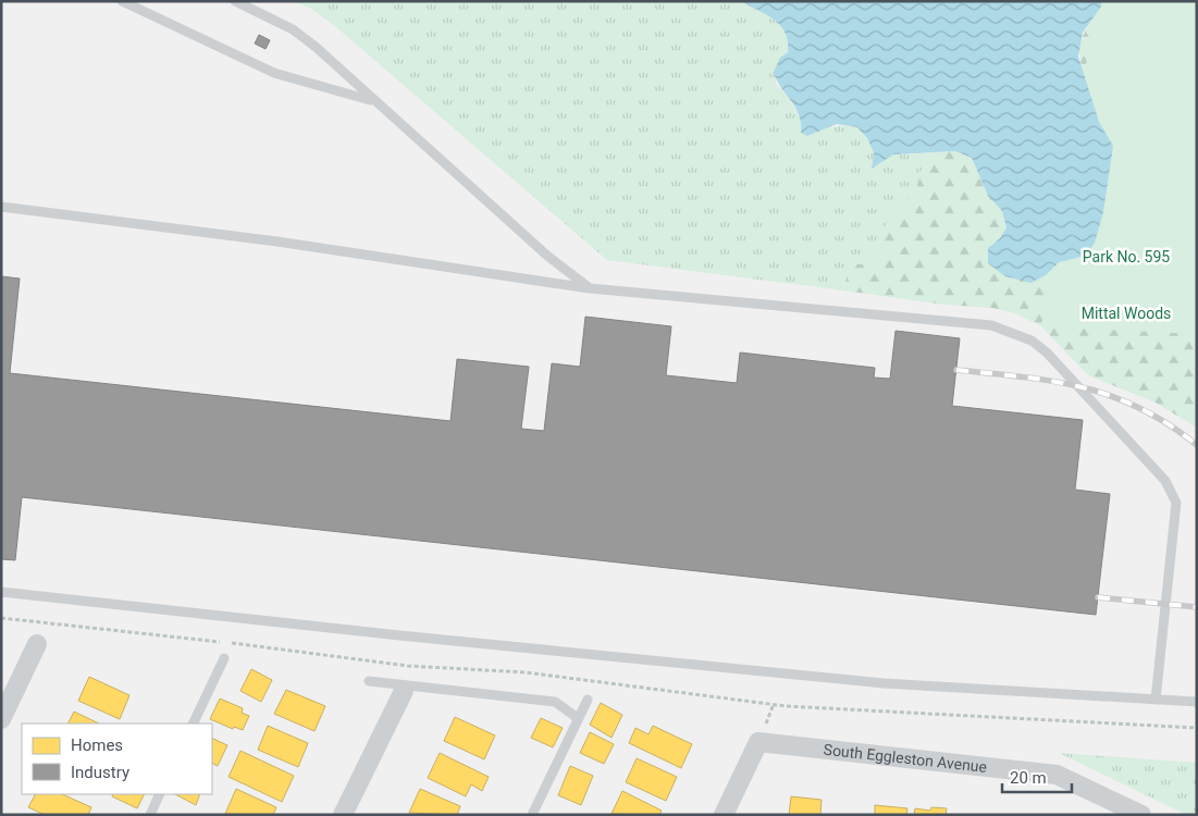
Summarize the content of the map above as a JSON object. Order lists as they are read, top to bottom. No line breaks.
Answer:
{"streets":{"street":["South Eggleston Avenue"]},"parks":["Park No. 595","Mittal Woods"],"legend":["Homes","Industry"],"scale_bar":"20 m"}
